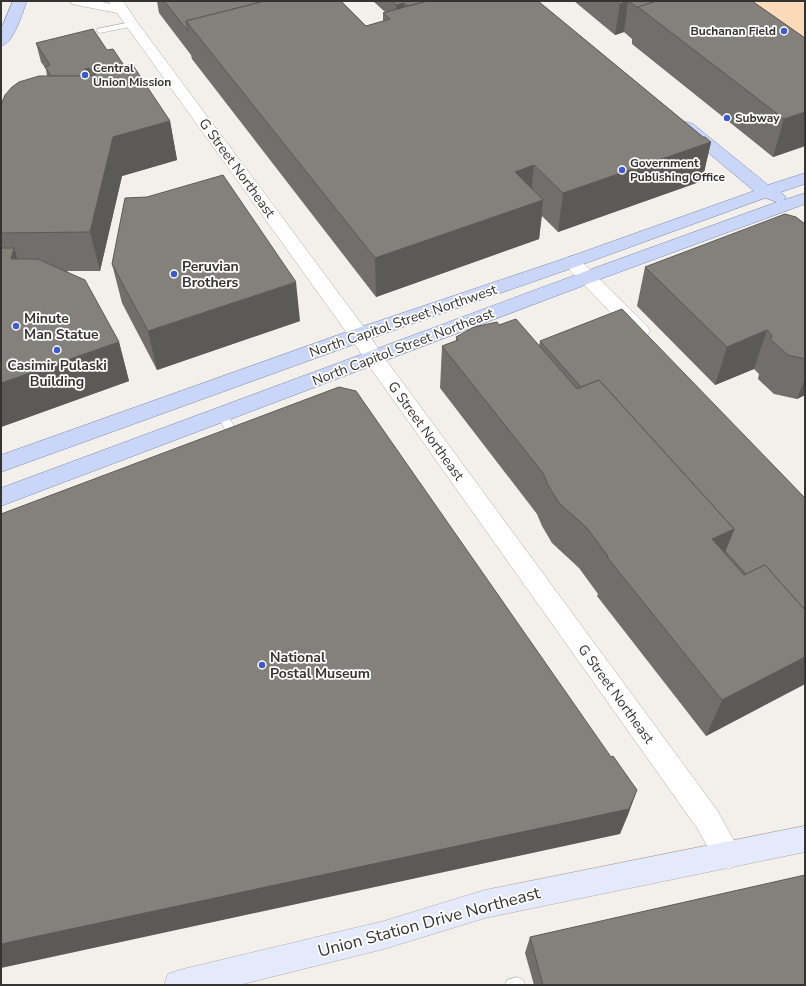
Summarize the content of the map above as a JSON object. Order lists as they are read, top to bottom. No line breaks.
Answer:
{"streets":{"main road":["North Capitol Street Northwest","North Capitol Street Northeast"],"street":["G Street Northeast","Union Station Drive Northeast"]},"crossings":[["G Street Northeast","North Capitol Street Northwest"],["G Street Northeast","North Capitol Street Northeast"],["G Street Northeast","Union Station Drive Northeast"]],"places":["Buchanan Field","Central Union Mission","Subway","Government Publishing Office","Peruvian Brothers","Minute Man Statue","Casimir Pulaski Building","National Postal Museum"]}
